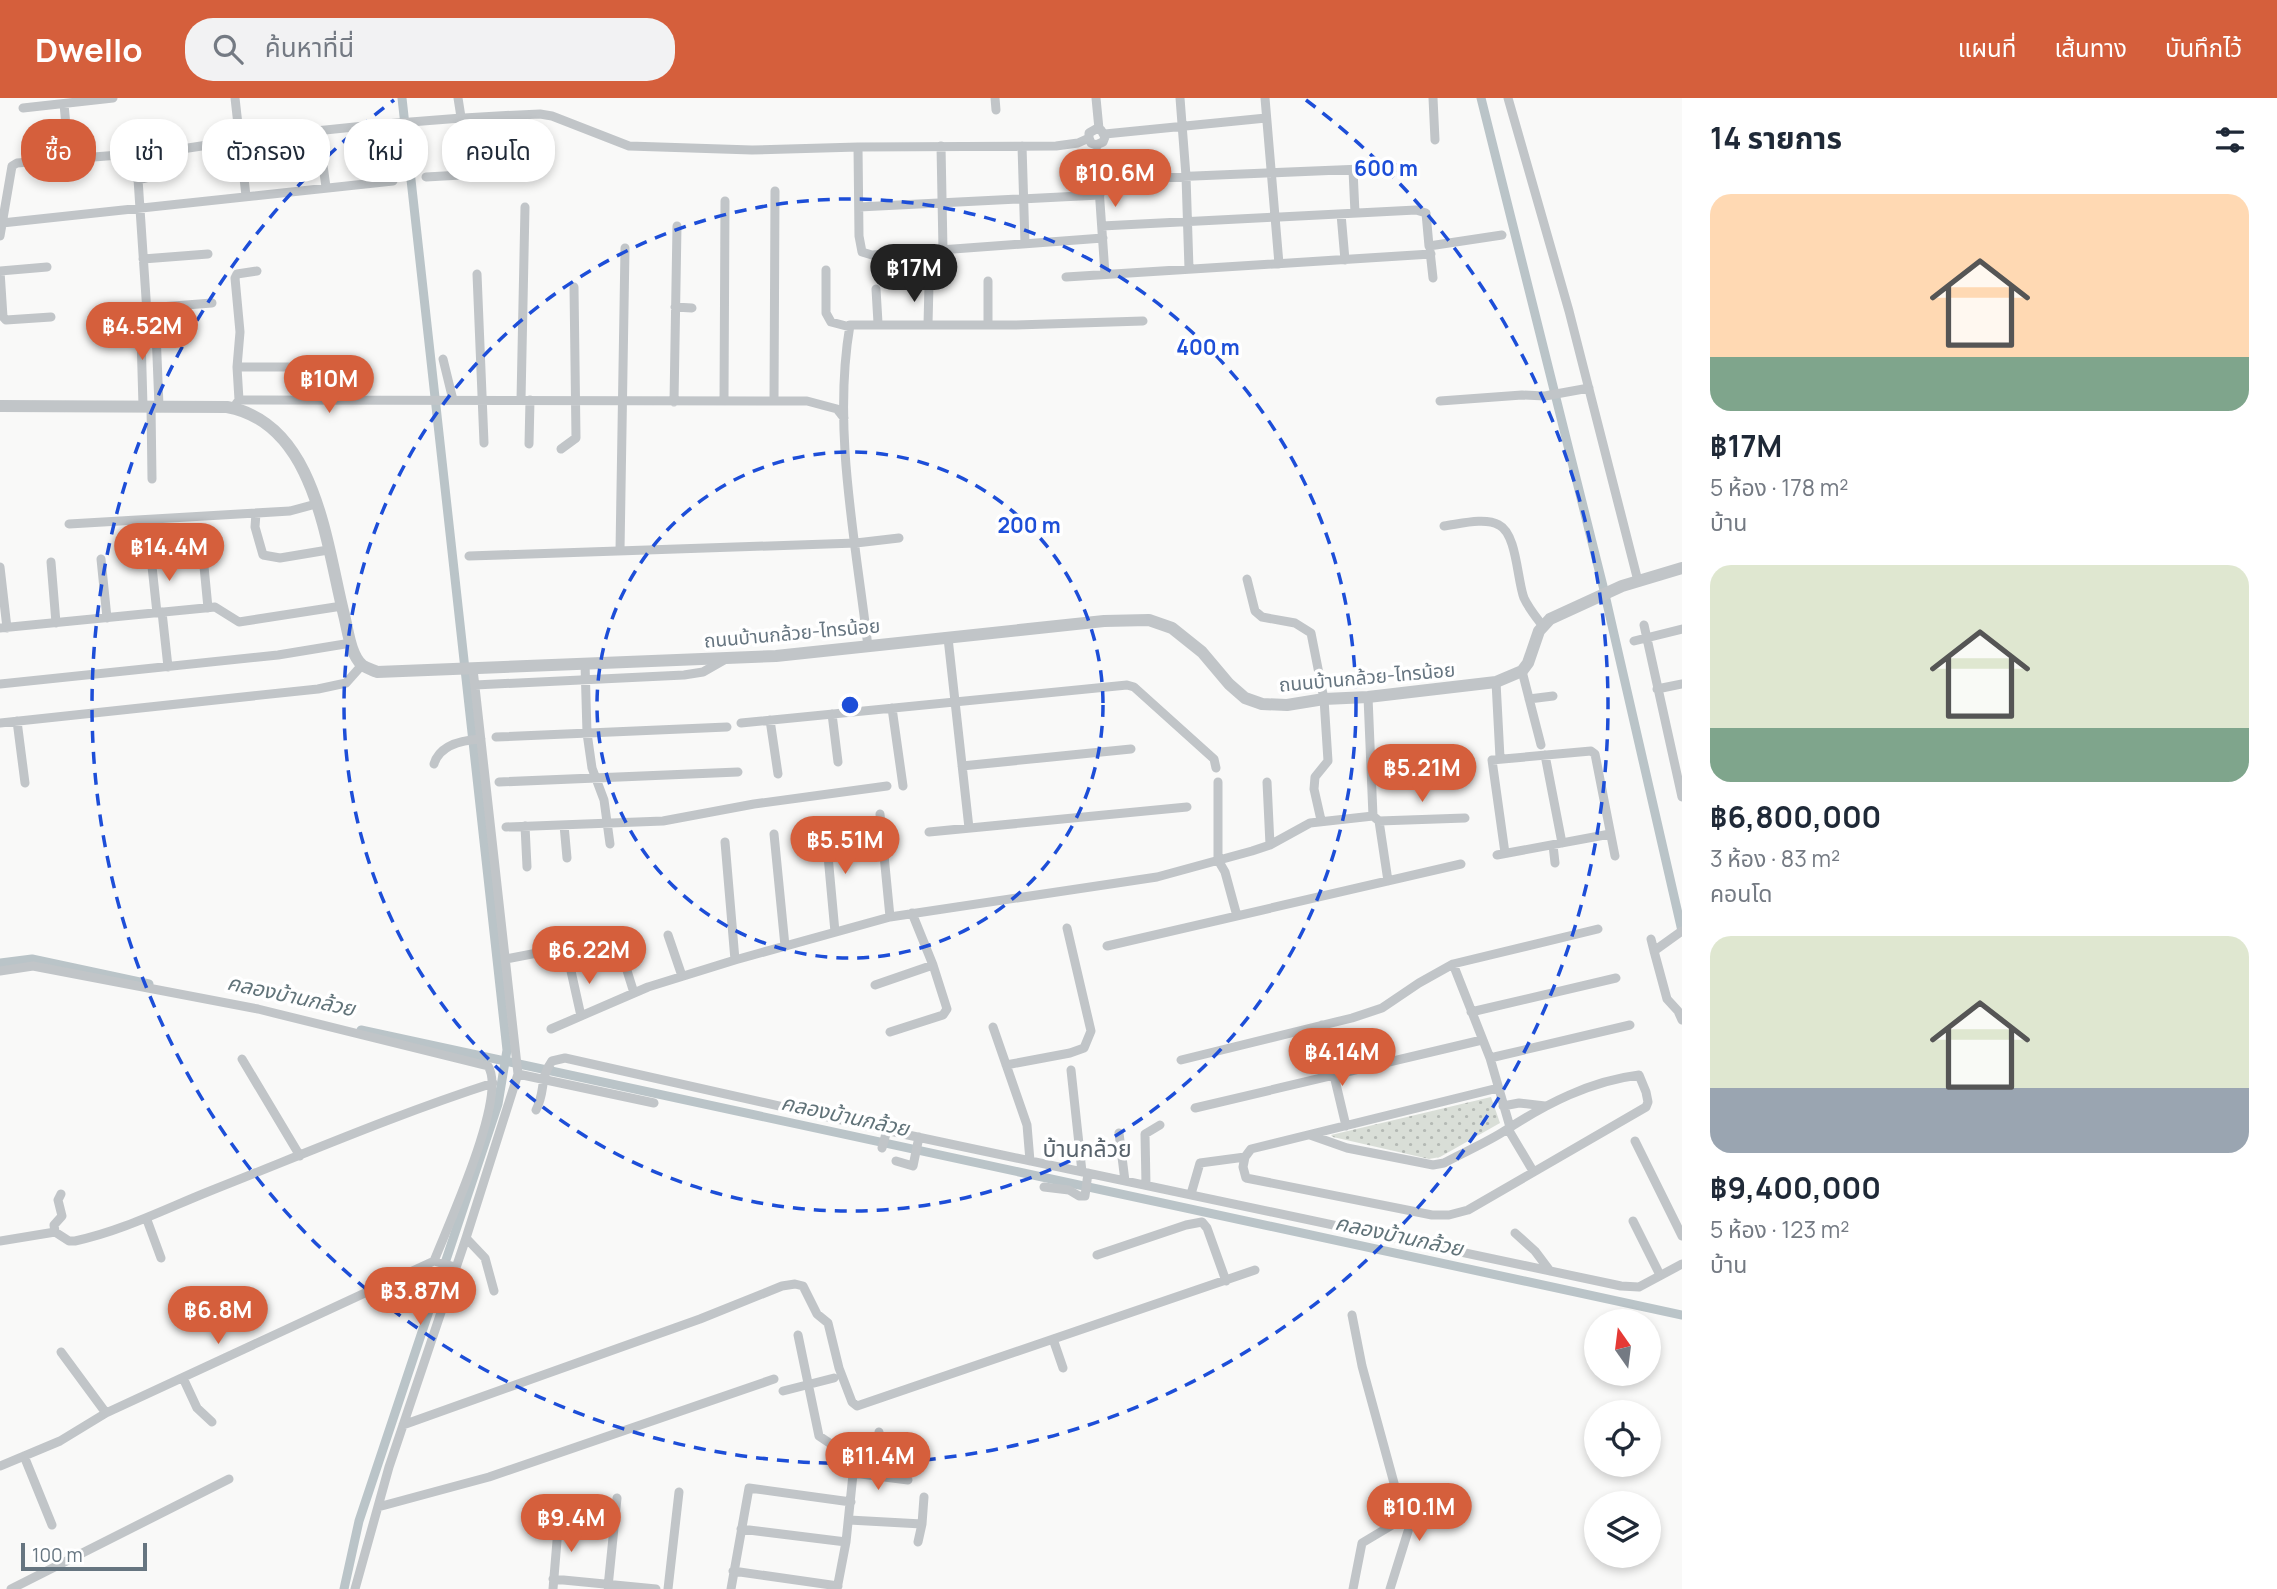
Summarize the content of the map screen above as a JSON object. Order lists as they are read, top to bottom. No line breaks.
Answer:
{"streets":{"street":["ถนนบ้านกล้วย-ไทรน้อย"]},"districts":["บ้านกล้วย"],"water":["คลองบ้านกล้วย"],"scale_bar":"100 m","north":"top","page":{"header":"Dwello","search":"ค้นหาที่นี่","nav":["แผนที่","เส้นทาง","บันทึกไว้"],"heading":"14 รายการ","chip":["ซื้อ","เช่า","ตัวกรอง","ใหม่","คอนโด"],"price":["฿10.6M","฿17M","฿4.52M","฿10M","฿14.4M","฿5.21M","฿5.51M","฿6.22M","฿4.14M","฿3.87M","฿6.8M","฿11.4M","฿10.1M","฿9.4M"],"list":[{"name":"฿17M","note":"5 ห้อง · 178 m² · บ้าน"},{"name":"฿6,800,000","note":"3 ห้อง · 83 m² · คอนโด"},{"name":"฿9,400,000","note":"5 ห้อง · 123 m² · บ้าน"}],"scale":"100 m"},"rings":["600 m","400 m","200 m"]}
